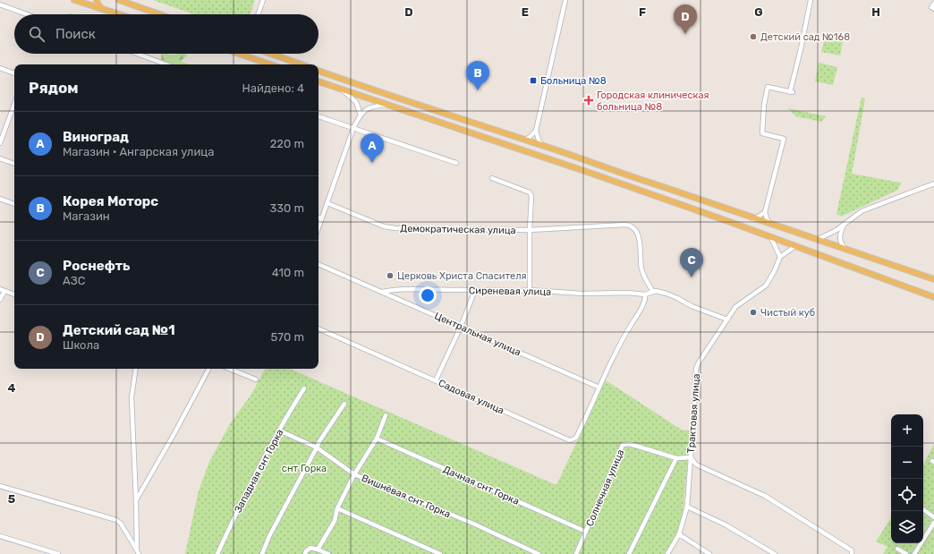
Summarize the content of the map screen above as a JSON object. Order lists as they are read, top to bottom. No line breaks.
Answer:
{"streets":{"street":["Демократическая улица","Сиреневая улица","Центральная улица","Садовая улица","Трактовая улица","Западная снт Горка","Дачная снт Горка","Солнечная улица","Вишнёвая снт Горка"]},"crossings":[["Демократическая улица","Сиреневая улица"],["Сиреневая улица","Центральная улица"],["Сиреневая улица","Садовая улица"],["Центральная улица","Садовая улица"],["Трактовая улица","Солнечная улица"],["Западная снт Горка","Вишнёвая снт Горка"],["Дачная снт Горка","Солнечная улица"]],"parks":["снт Горка"],"places":{"other":["Детский сад №168","Церковь Христа Спасителя","Чистый куб"],"transit":["Больница №8"],"health":["Городская клиническая больница №8"]},"page":{"pins":["D","B","A","C"],"search":"Поиск","heading":["Рядом","Найдено: 4"],"list":[{"mark":"A","name":"Виноград","note":"Магазин · Ангарская улица","value":"220 m"},{"mark":"B","name":"Корея Моторс","note":"Магазин","value":"330 m"},{"mark":"C","name":"Роснефть","note":"АЗС","value":"410 m"},{"mark":"D","name":"Детский сад №1","note":"Школа","value":"570 m"}],"map_buttons":["+","−"]},"grid":{"columns":["D","E","F","G","H"],"rows":["4","5"]}}
